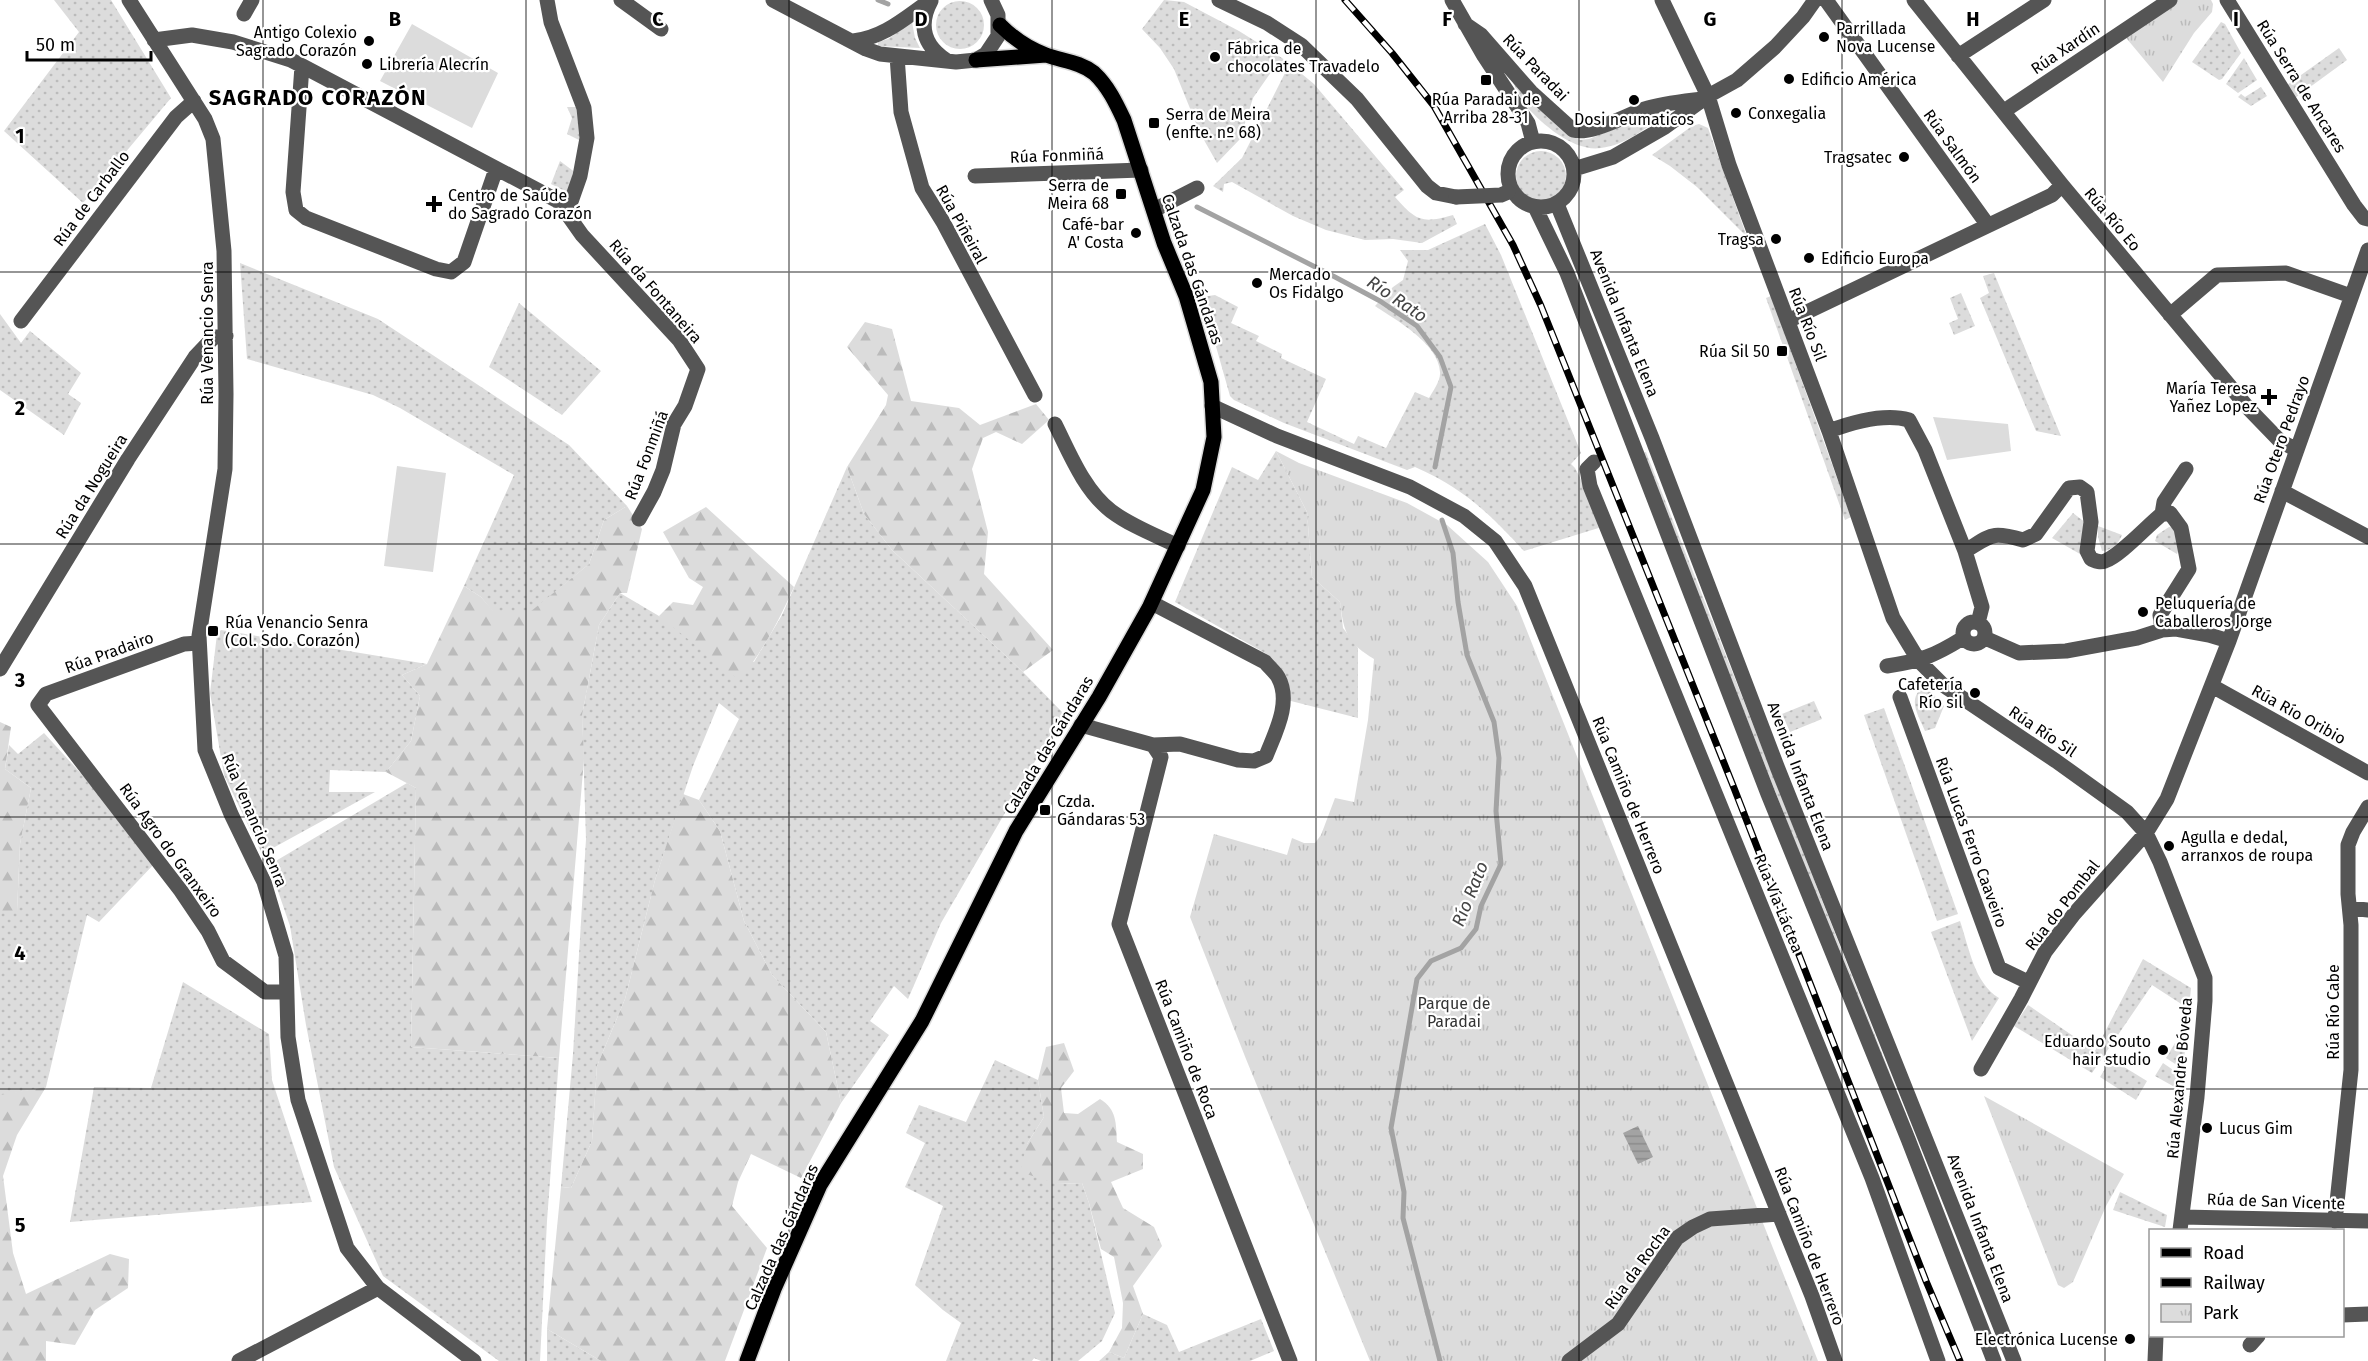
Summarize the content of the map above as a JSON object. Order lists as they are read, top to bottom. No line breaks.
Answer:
{"streets":{"main road":["Calzada das Gándaras"],"street":["Rúa Xardín","Rúa Paradai","Rúa Serra de Ancares","Rúa Salmón","Rúa Fonmiñá","Rúa de Carballo","Rúa Río Eo","Rúa Piñeiral","Rúa da Fontaneira","Avenida Infanta Elena","Rúa Río Sil","Rúa Venancio Senra","Rúa Otero Pedrayo","Rúa da Nogueira","Rúa Pradairo","Rúa Río Oribio","Rúa Camiño de Herrero","Rúa Lucas Ferro Caaveiro","Rúa Agro do Granxeiro","Rúa Vía Láctea","Rúa do Pombal","Rúa Río Cabe","Rúa Camiño de Roca","Rúa Alexandre Bóveda","Rúa de San Vicente","Rúa da Rocha"]},"crossings":[["Rúa Paradai","Avenida Infanta Elena"],["Rúa Paradai","Rúa Río Sil"],["Rúa Fonmiñá","Calzada das Gándaras"],["Rúa Fonmiñá","Rúa da Fontaneira"],["Rúa de Carballo","Rúa Venancio Senra"],["Rúa Río Eo","Rúa Otero Pedrayo"],["Calzada das Gándaras","Rúa Camiño de Herrero"],["Rúa Río Sil","Rúa Otero Pedrayo"],["Rúa Río Sil","Rúa do Pombal"],["Rúa Río Sil","Rúa Alexandre Bóveda"],["Rúa Venancio Senra","Rúa da Nogueira"],["Rúa Venancio Senra","Rúa Pradairo"],["Rúa Venancio Senra","Rúa Agro do Granxeiro"],["Rúa Otero Pedrayo","Rúa Río Oribio"],["Rúa Otero Pedrayo","Rúa do Pombal"],["Rúa Otero Pedrayo","Rúa Alexandre Bóveda"],["Rúa Pradairo","Rúa Agro do Granxeiro"],["Rúa Camiño de Herrero","Rúa da Rocha"],["Rúa Lucas Ferro Caaveiro","Rúa do Pombal"],["Rúa do Pombal","Rúa Alexandre Bóveda"],["Rúa Río Cabe","Rúa de San Vicente"],["Rúa Alexandre Bóveda","Rúa de San Vicente"]],"districts":["SAGRADO CORAZÓN"],"water":["Río Rato"],"parks":["Parque de Paradai"],"places":{"other":["Parrillada Nova Lucense","Antigo Colexio Sagrado Corazón","Fábrica de chocolates Travadelo","Librería Alecrín","Edificio América","Dosi neumaticos","Conxegalia","Tragsatec","Café-bar A' Costa","Tragsa","Edificio Europa","Mercado Os Fidalgo","Peluquería de Caballeros Jorge","Cafetería Río sil","Agulla e dedal, arranxos de roupa","Eduardo Souto hair studio","Lucus Gim","Electrónica Lucense"],"transit":["Rúa Paradai de Arriba 28-31","Serra de Meira (enfte. nº 68)","Serra de Meira 68","Rúa Sil 50","Rúa Venancio Senra (Col. Sdo. Corazón)","Czda. Gándaras 53"],"health":["Centro de Saúde do Sagrado Corazón","María Teresa Yañez Lopez"]},"legend":["Road","Railway","Park"],"scale_bar":"50 m","grid":{"columns":["B","C","D","E","F","G","H","I"],"rows":["1","2","3","4","5"]}}
